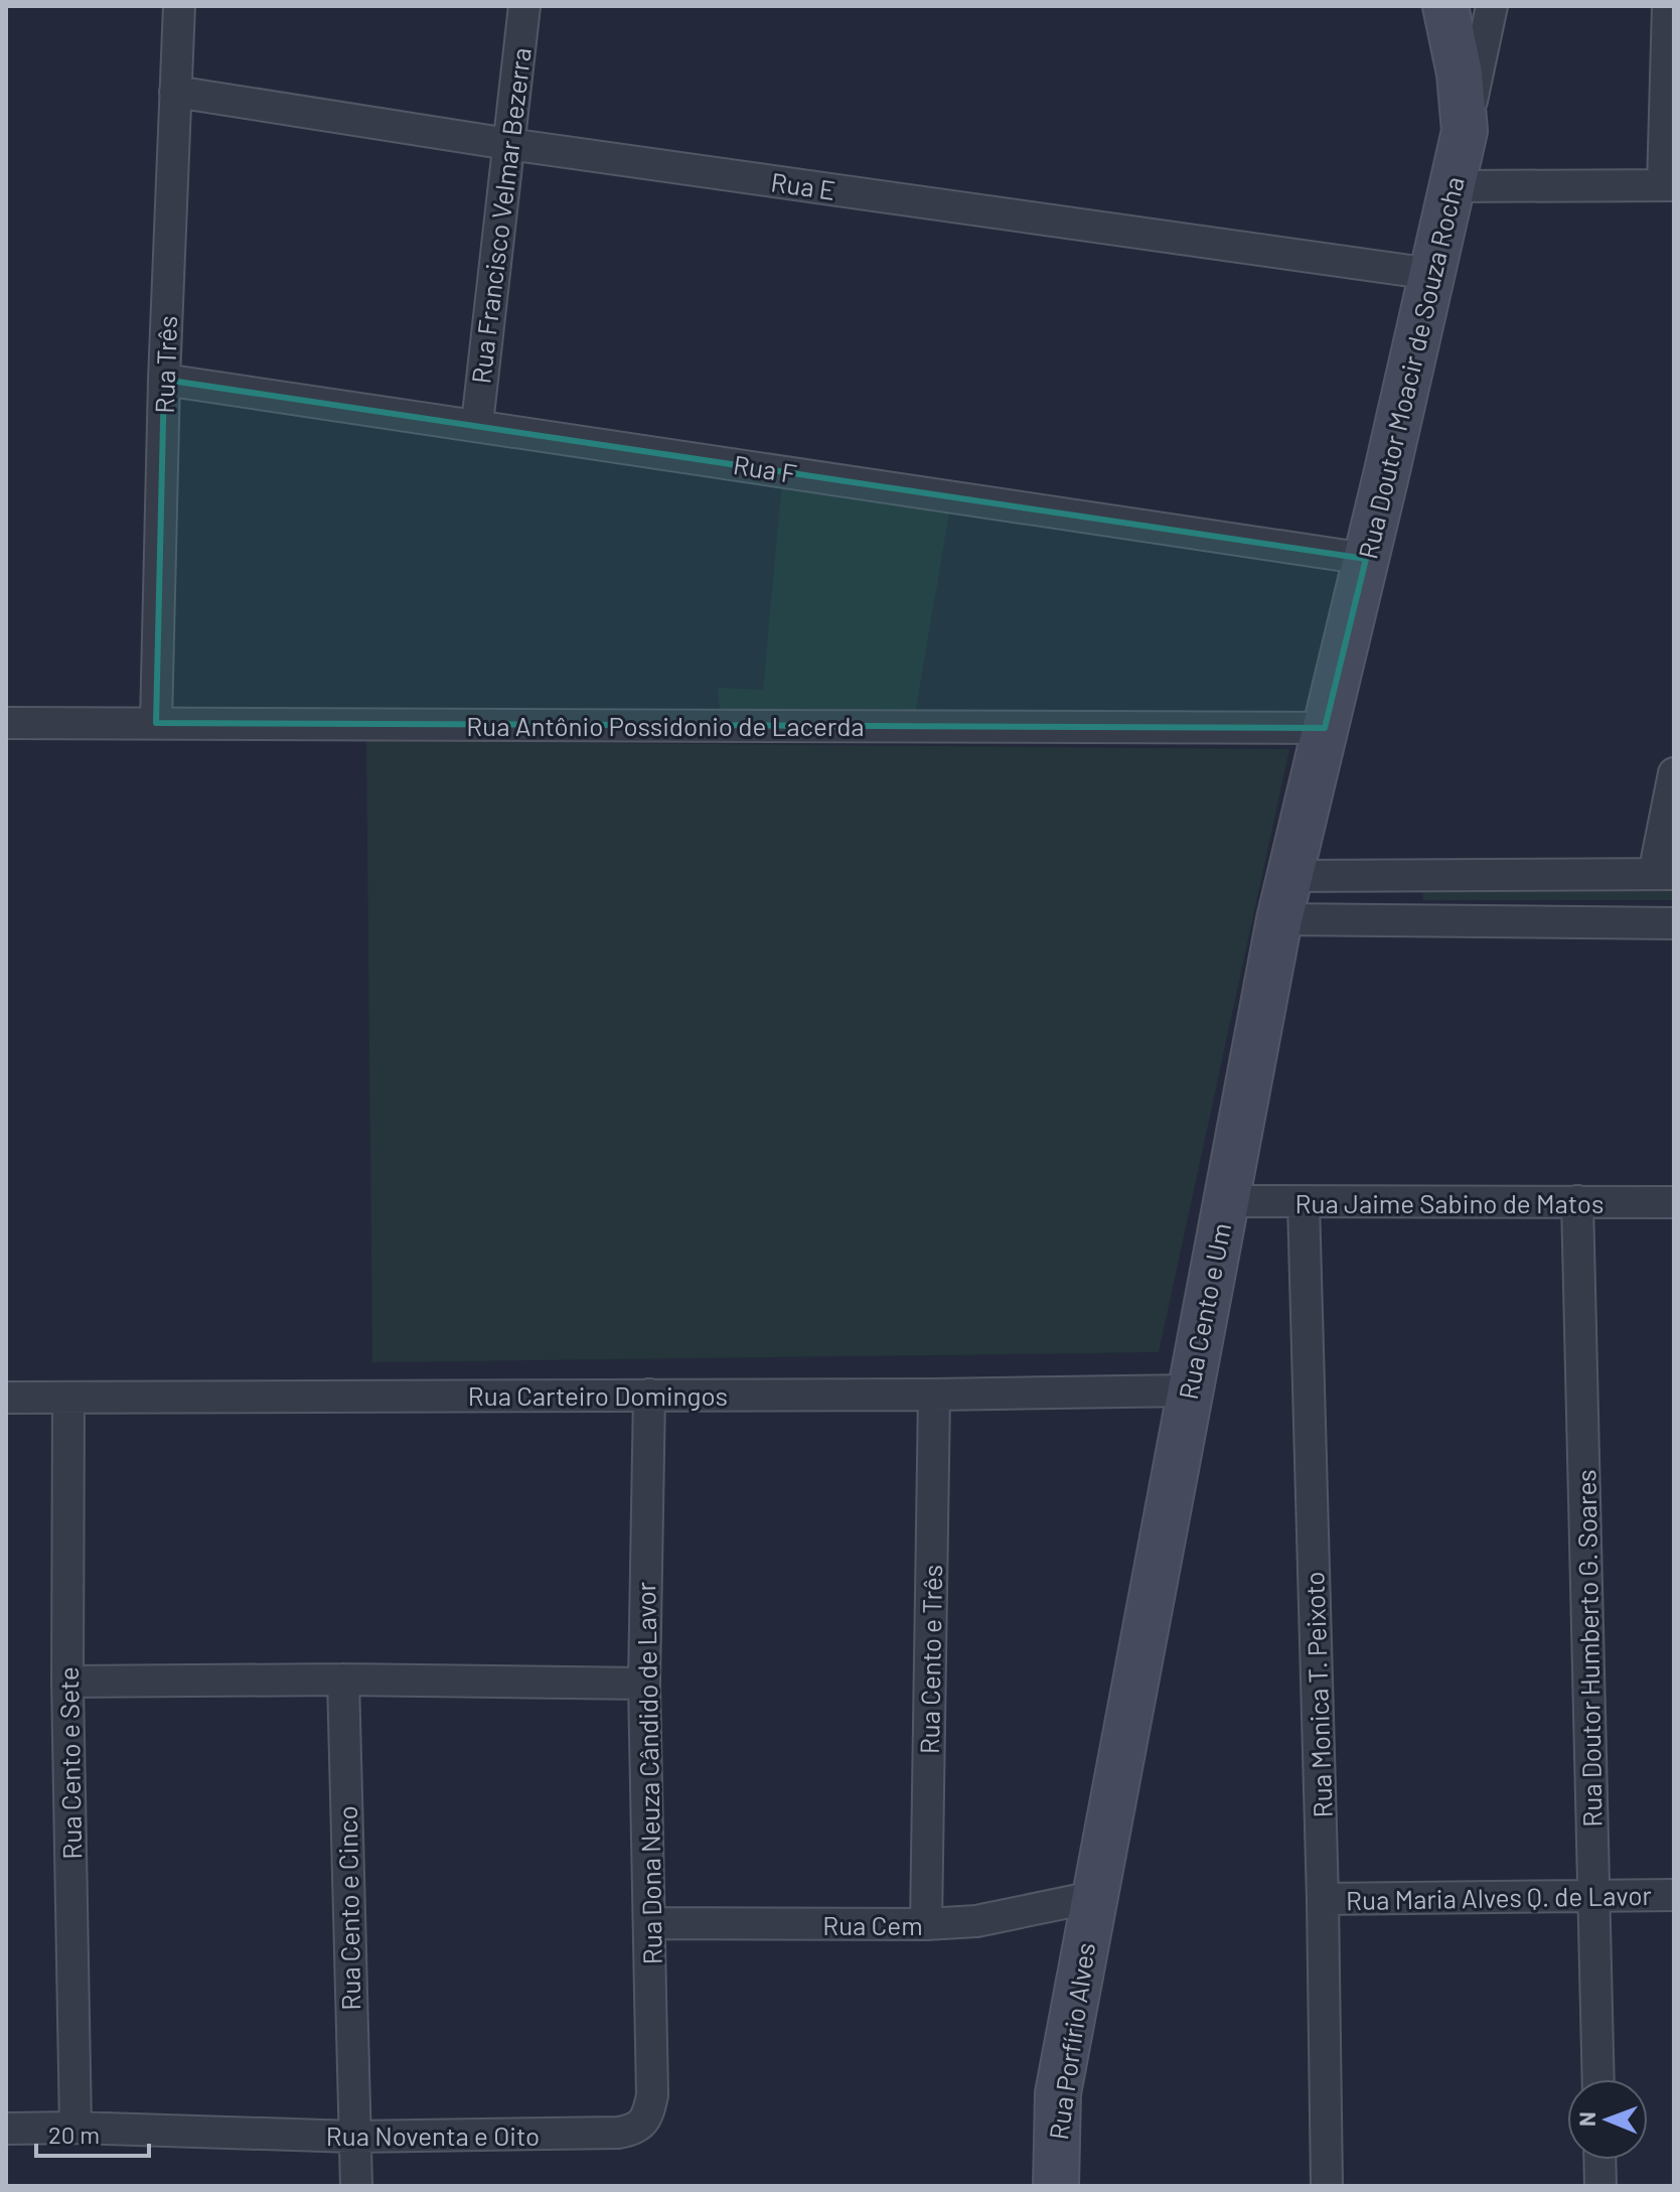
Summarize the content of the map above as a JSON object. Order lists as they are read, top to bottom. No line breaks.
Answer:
{"streets":{"street":["Rua E","Rua Francisco Velmar Bezerra","Rua Três","Rua Doutor Moacir de Souza Rocha","Rua F","Rua Antônio Possidonio de Lacerda","Rua Jaime Sabino de Matos","Rua Cento e Um","Rua Carteiro Domingos","Rua Doutor Humberto G. Soares","Rua Cento e Três","Rua Monica T. Peixoto","Rua Cento e Sete","Rua Dona Neuza Cândido de Lavor","Rua Maria Alves Q. de Lavor","Rua Cento e Cinco","Rua Cem","Rua Porfírio Alves","Rua Noventa e Oito"]},"crossings":[["Rua E","Rua Francisco Velmar Bezerra"],["Rua E","Rua Três"],["Rua E","Rua Doutor Moacir de Souza Rocha"],["Rua Francisco Velmar Bezerra","Rua F"],["Rua Três","Rua F"],["Rua Três","Rua Antônio Possidonio de Lacerda"],["Rua Doutor Moacir de Souza Rocha","Rua F"],["Rua Doutor Moacir de Souza Rocha","Rua Antônio Possidonio de Lacerda"],["Rua Doutor Moacir de Souza Rocha","Rua Cento e Um"],["Rua Antônio Possidonio de Lacerda","Rua Cento e Um"],["Rua Jaime Sabino de Matos","Rua Cento e Um"],["Rua Jaime Sabino de Matos","Rua Doutor Humberto G. Soares"],["Rua Jaime Sabino de Matos","Rua Monica T. Peixoto"],["Rua Cento e Um","Rua Carteiro Domingos"],["Rua Cento e Um","Rua Cem"],["Rua Cento e Um","Rua Porfírio Alves"],["Rua Carteiro Domingos","Rua Cento e Três"],["Rua Carteiro Domingos","Rua Cento e Sete"],["Rua Carteiro Domingos","Rua Dona Neuza Cândido de Lavor"],["Rua Doutor Humberto G. Soares","Rua Maria Alves Q. de Lavor"],["Rua Cento e Três","Rua Cem"],["Rua Monica T. Peixoto","Rua Maria Alves Q. de Lavor"],["Rua Cento e Sete","Rua Noventa e Oito"],["Rua Dona Neuza Cândido de Lavor","Rua Cem"],["Rua Dona Neuza Cândido de Lavor","Rua Noventa e Oito"],["Rua Cento e Cinco","Rua Noventa e Oito"],["Rua Cem","Rua Porfírio Alves"]],"scale_bar":"20 m","north":"left"}
